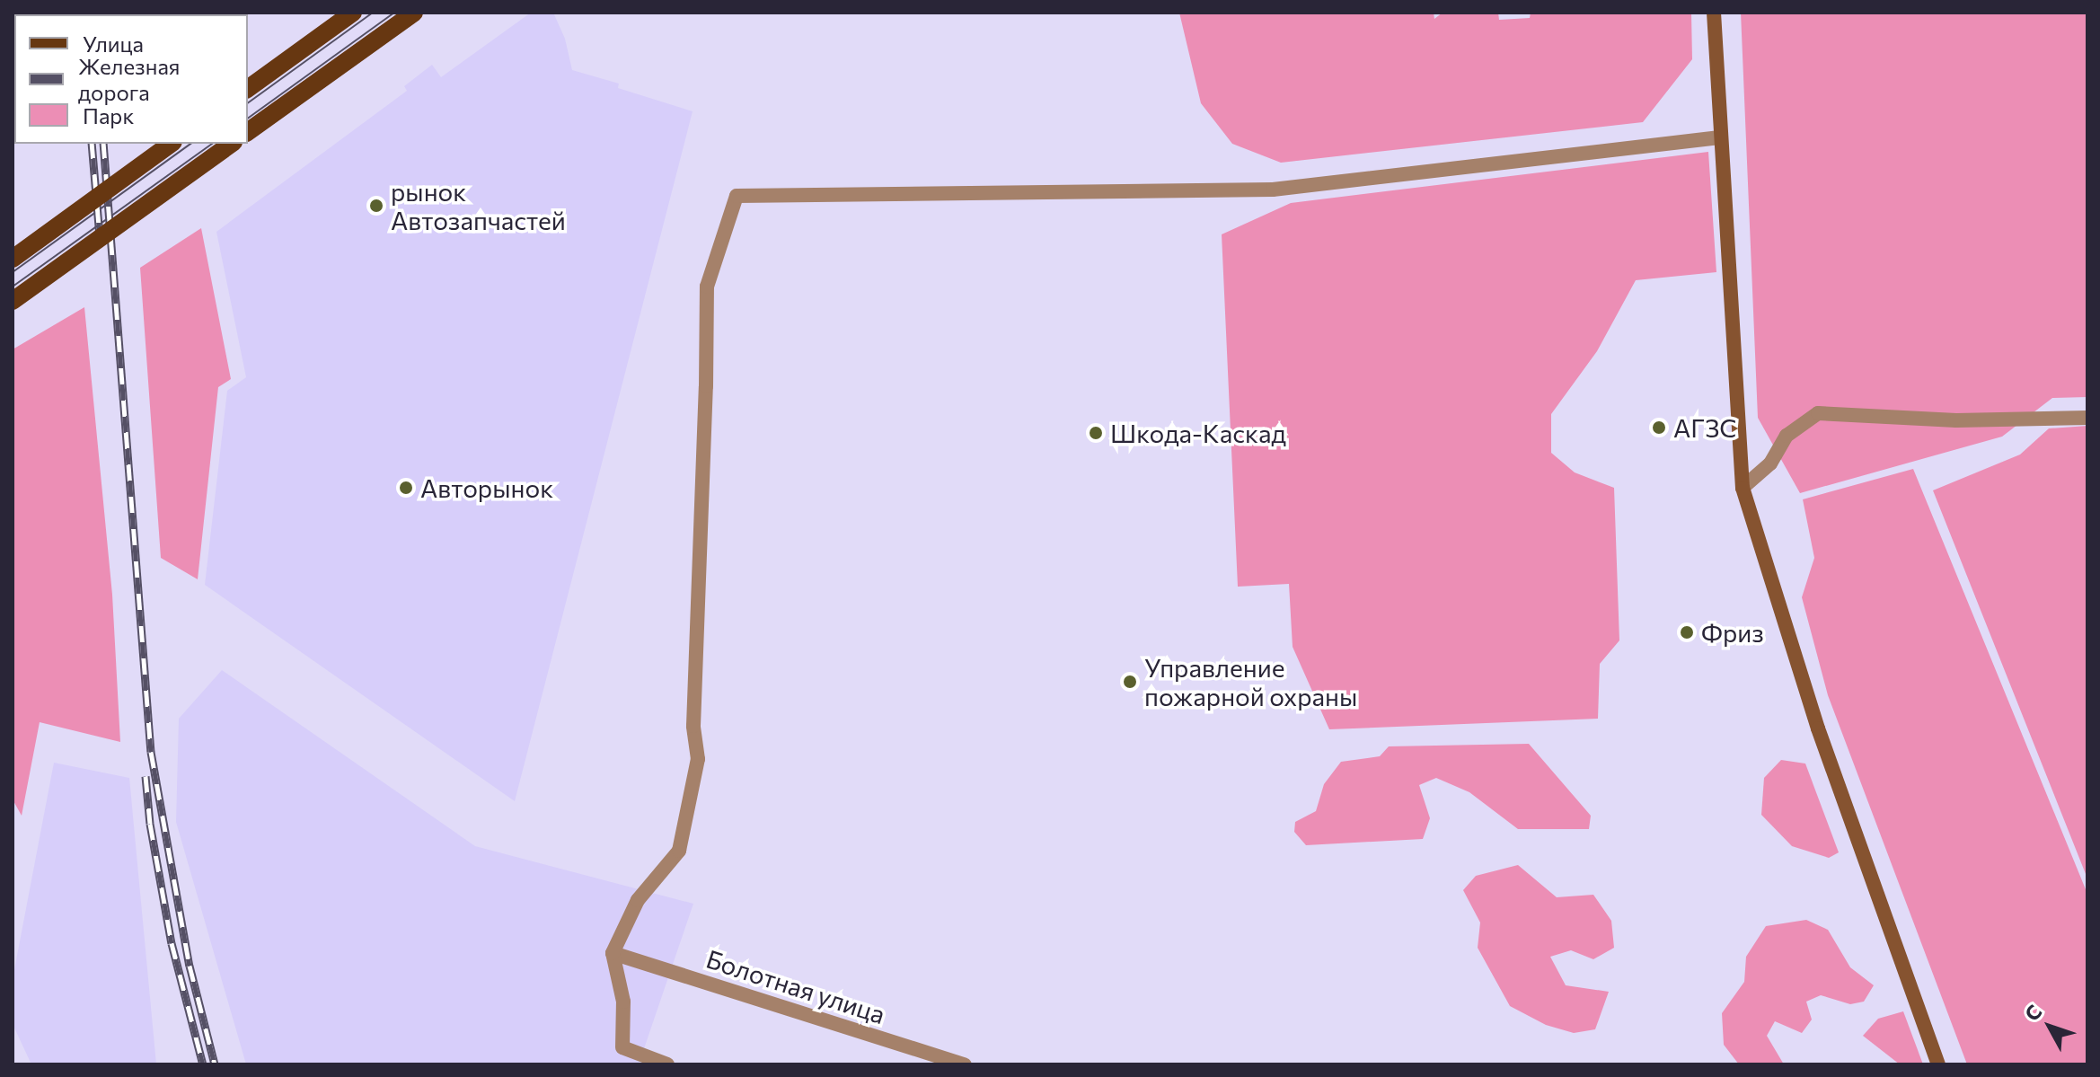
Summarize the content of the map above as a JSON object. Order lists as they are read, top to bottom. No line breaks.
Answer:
{"streets":{"street":["Болотная улица"]},"places":["рынок Автозапчастей","АГЗС","Шкода-Каскад","Авторынок","Фриз","Управление пожарной охраны"],"legend":["Улица","Железная дорога","Парк"],"north":"top left"}
